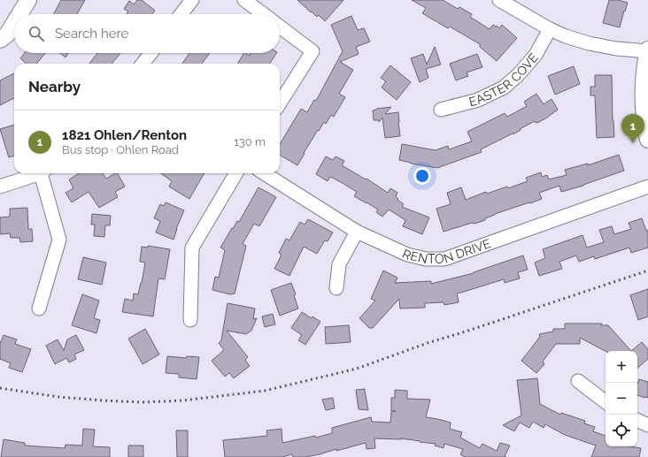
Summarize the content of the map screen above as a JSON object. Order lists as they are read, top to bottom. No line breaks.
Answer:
{"streets":{"street":["EASTER COVE","RENTON DRIVE"]},"page":{"search":"Search here","heading":"Nearby","list":[{"mark":"1","name":"1821 Ohlen/Renton","note":"Bus stop · Ohlen Road","value":"130 m"}],"pins":"1","map_buttons":["+","−"]}}
